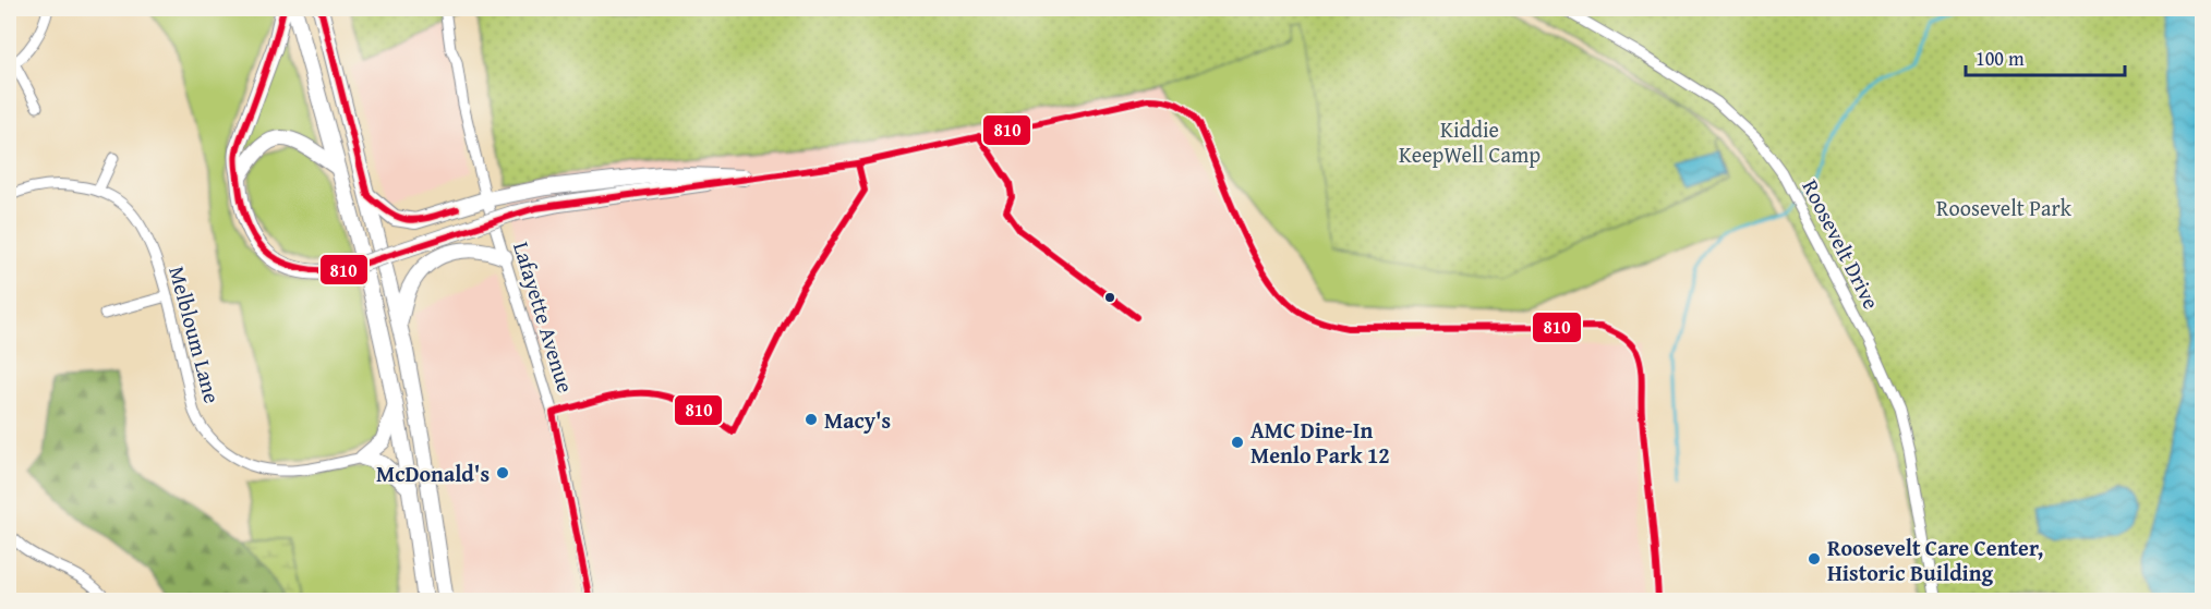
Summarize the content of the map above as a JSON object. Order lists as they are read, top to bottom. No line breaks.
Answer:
{"streets":{"street":["Roosevelt Drive","Lafayette Avenue","Melbloum Lane"]},"parks":["Kiddie KeepWell Camp","Roosevelt Park"],"places":["Macy's","AMC Dine-In Menlo Park 12","McDonald's","Roosevelt Care Center, Historic Building"],"lines":["transit line 810"],"scale_bar":"100 m"}
